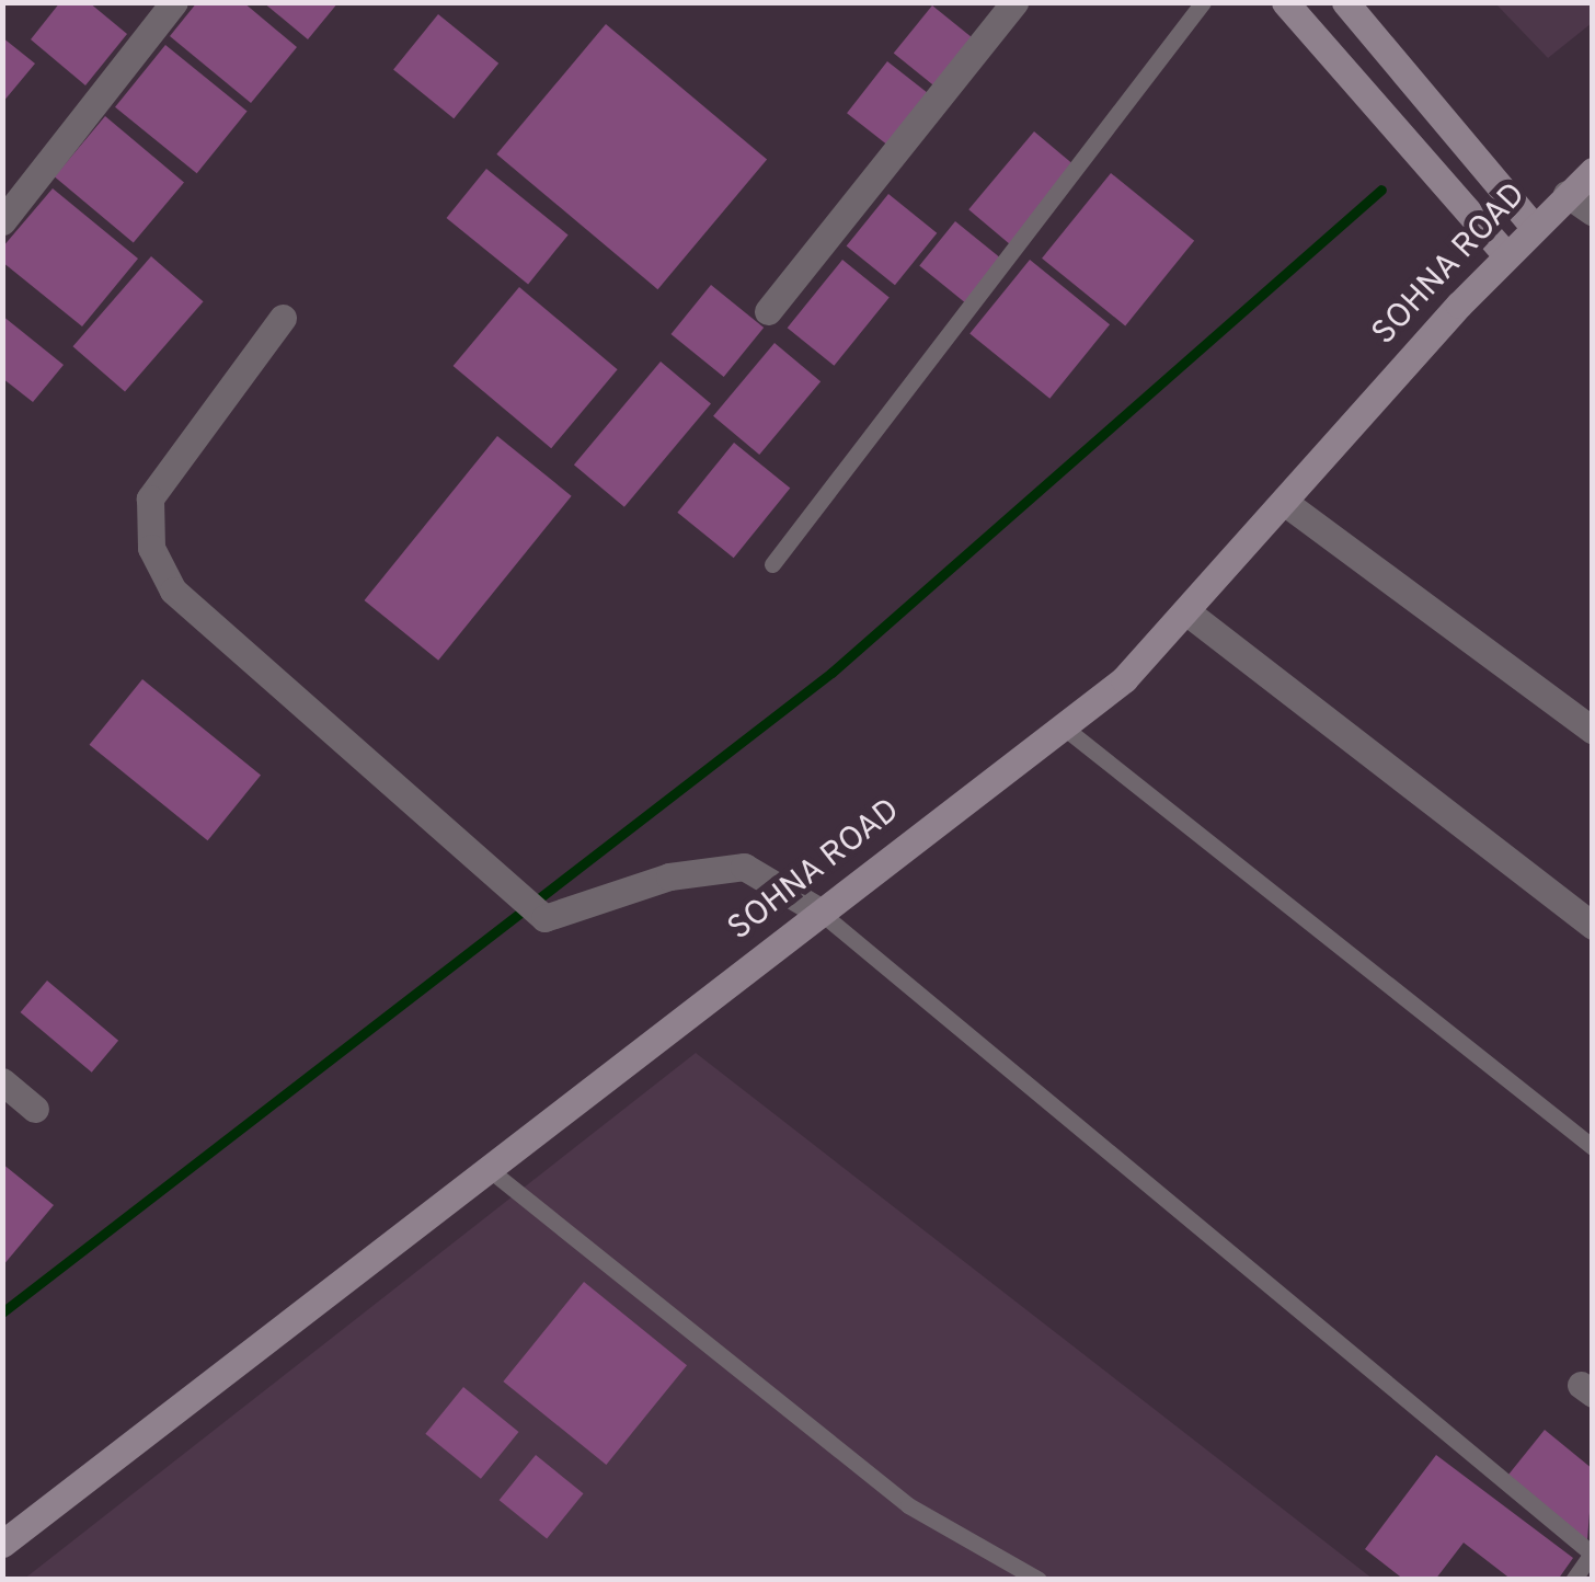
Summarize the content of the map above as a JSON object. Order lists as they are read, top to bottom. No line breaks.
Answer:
{"streets":{"main road":["SOHNA ROAD"]}}
